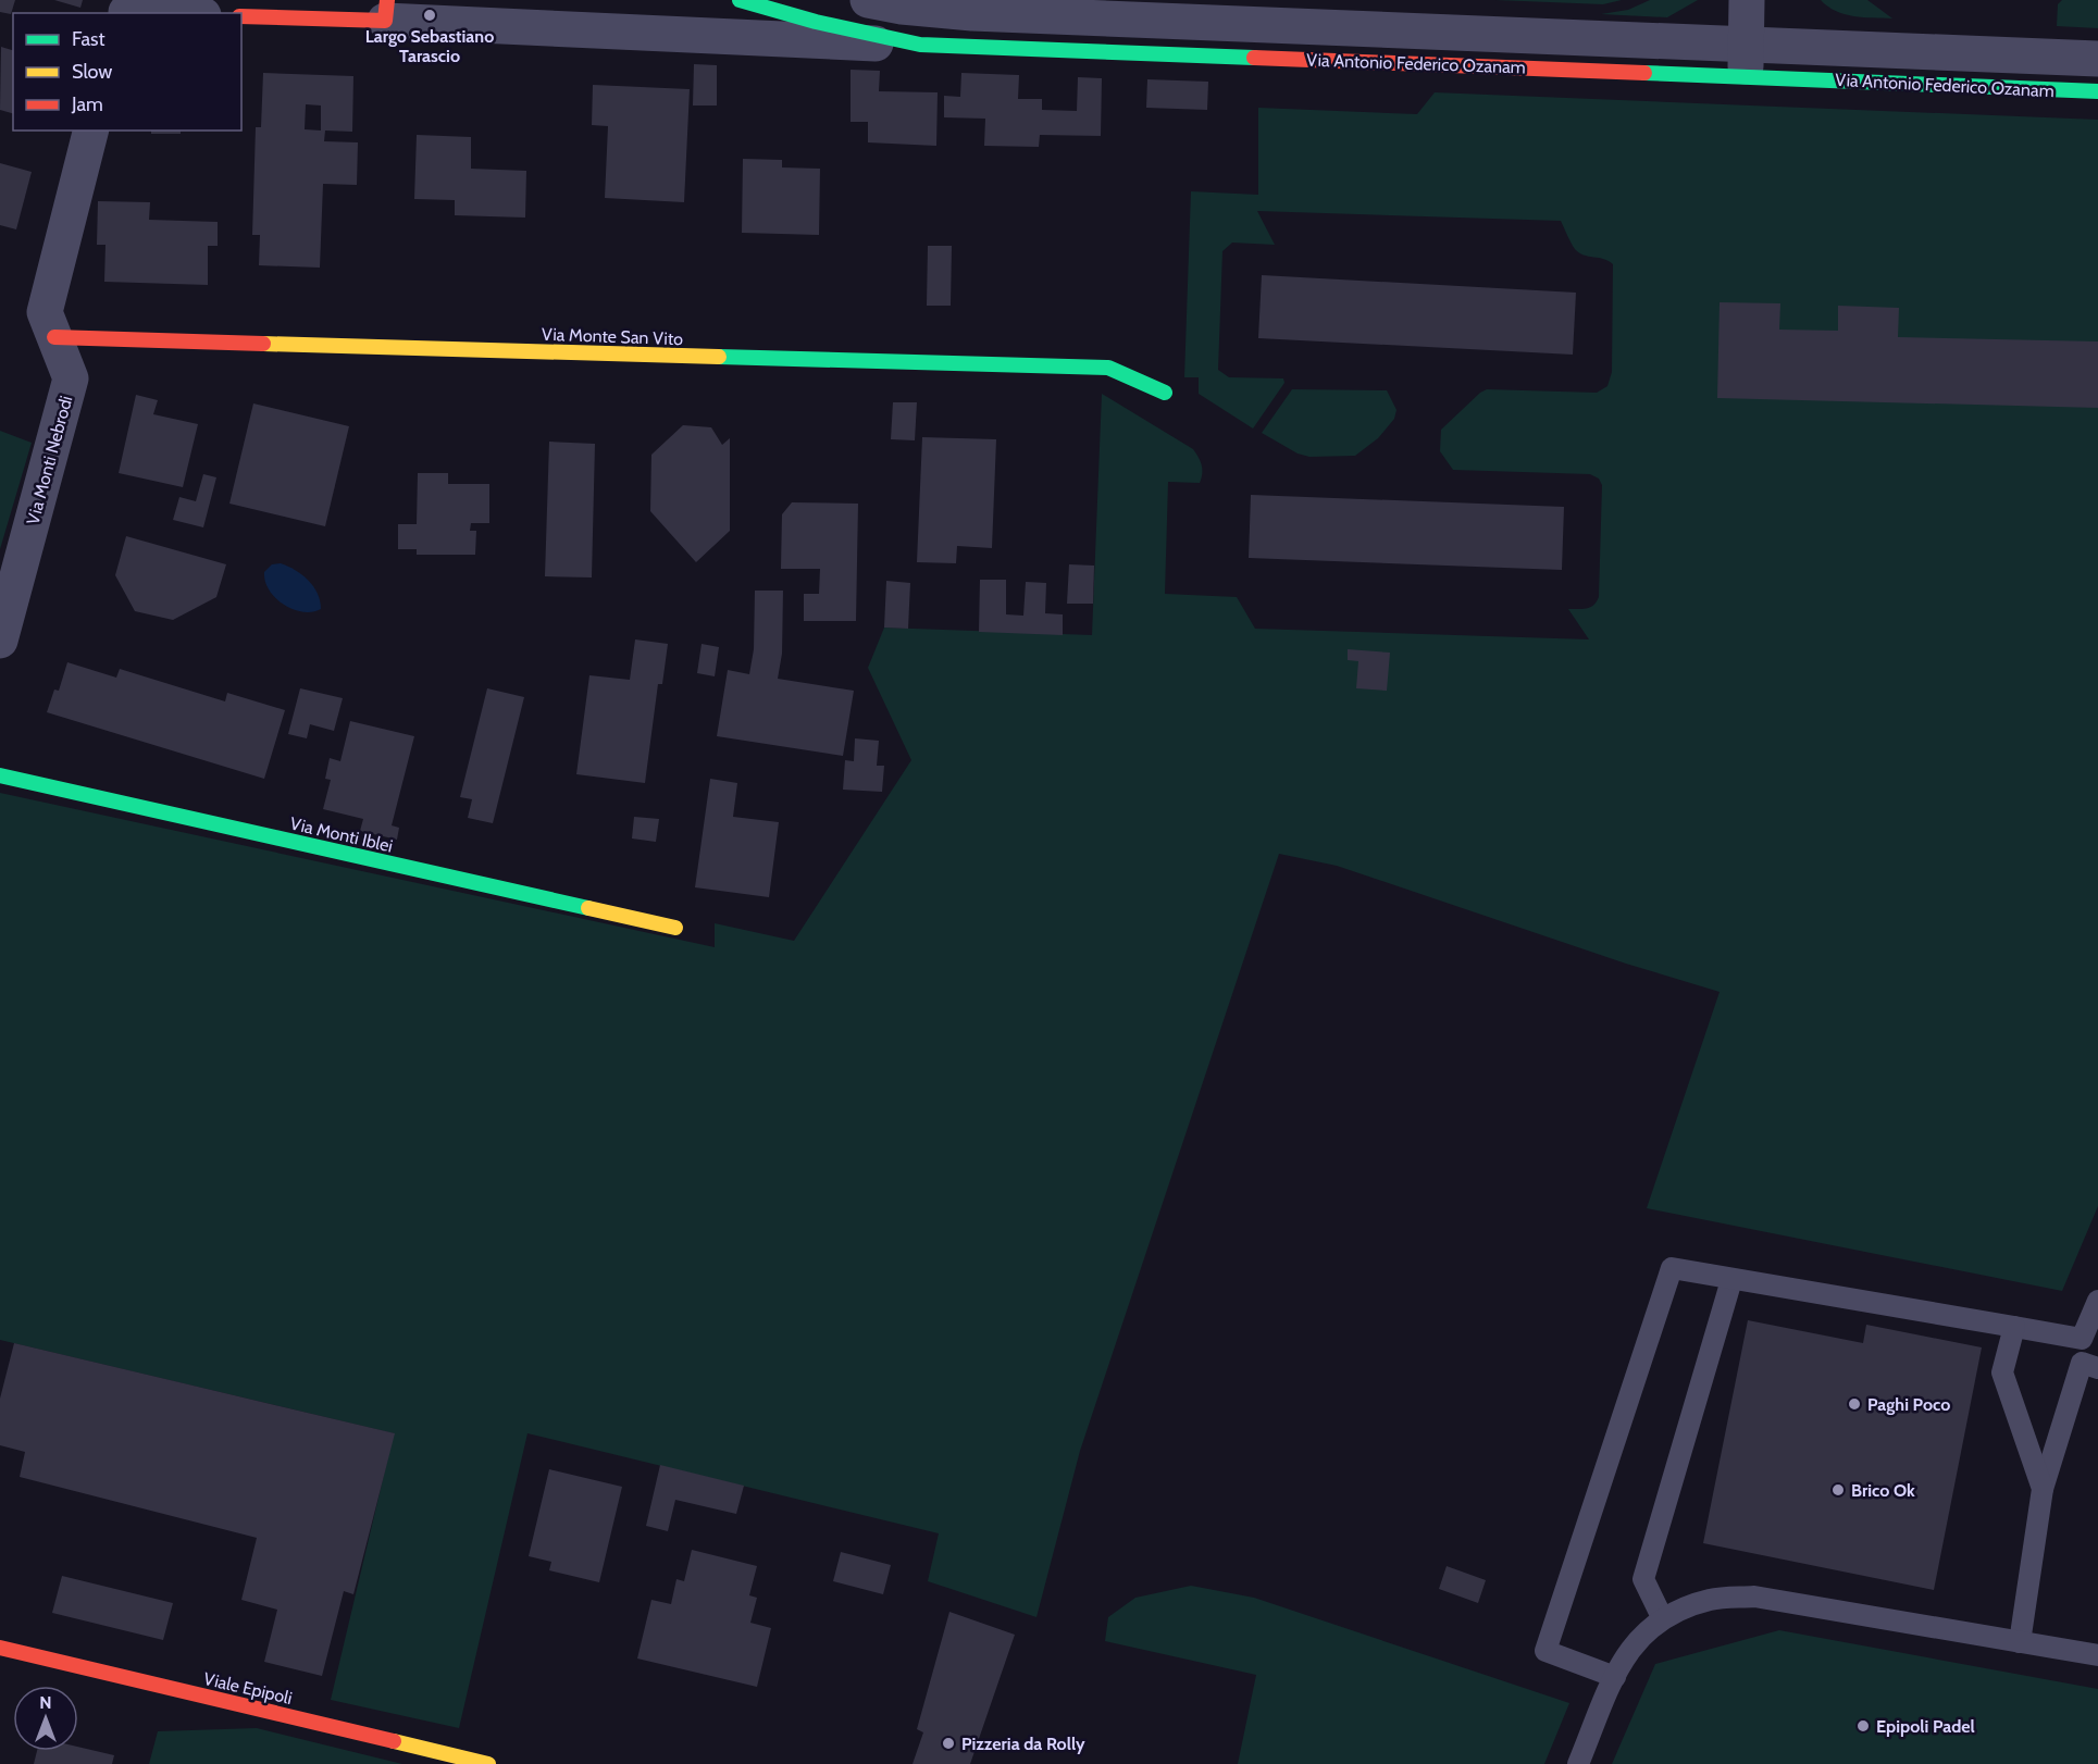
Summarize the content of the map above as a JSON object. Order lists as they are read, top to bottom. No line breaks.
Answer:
{"streets":{"street":["Via Antonio Federico Ozanam","Via Monte San Vito","Via Monti Nebrodi","Via Monti Iblei","Viale Epipoli"]},"crossings":[["Via Monte San Vito","Via Monti Nebrodi"]],"places":["Largo Sebastiano Tarascio","Paghi Poco","Brico Ok","Epipoli Padel","Pizzeria da Rolly"],"legend":["Fast","Slow","Jam"],"north":"top"}
